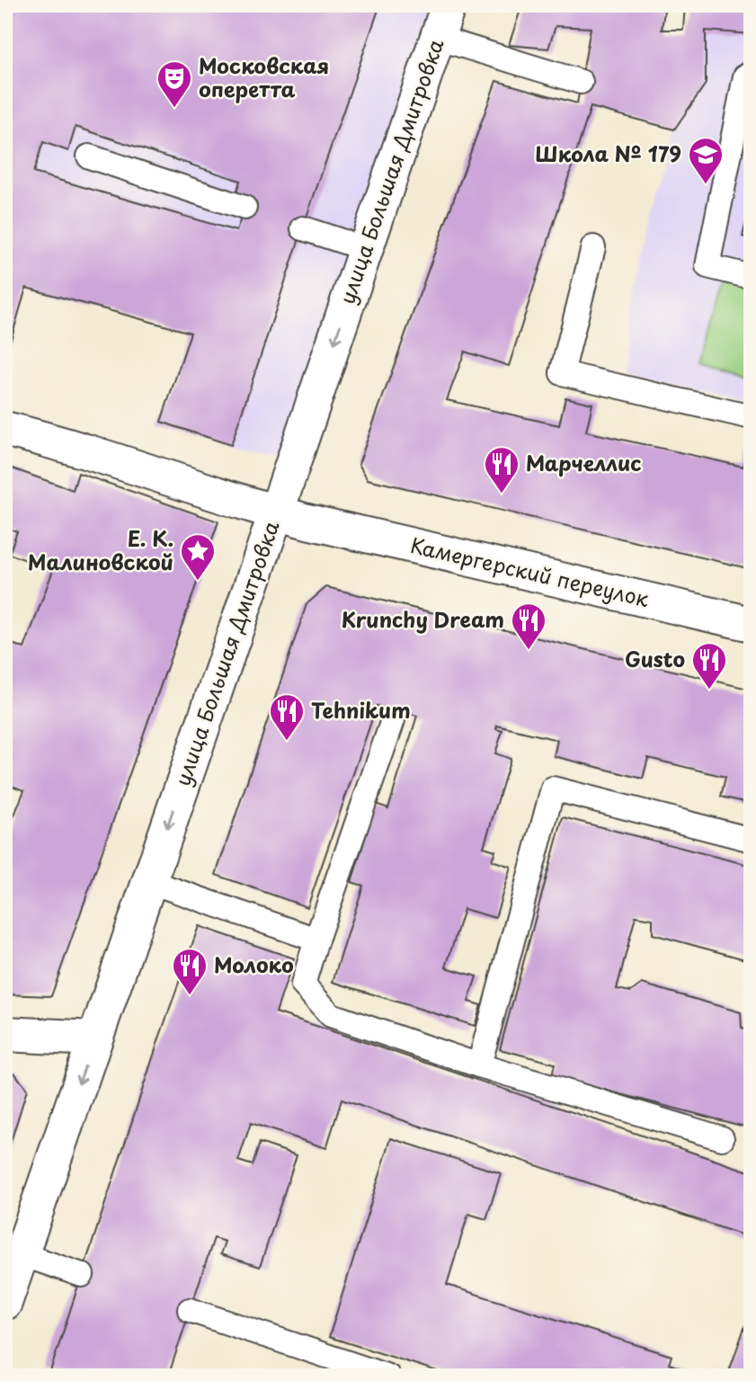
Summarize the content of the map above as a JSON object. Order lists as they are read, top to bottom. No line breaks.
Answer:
{"streets":{"street":["улица Большая Дмитровка","Камергерский переулок"]},"crossings":[["улица Большая Дмитровка","Камергерский переулок"]],"one_way":["улица Большая Дмитровка"],"places":{"theatre":["Московская оперетта"],"school or university":["Школа № 179"],"restaurant":["Марчеллис","Krunchy Dream","Gusto","Tehnikum","Молоко"],"place":["Е. К. Малиновской"]}}
